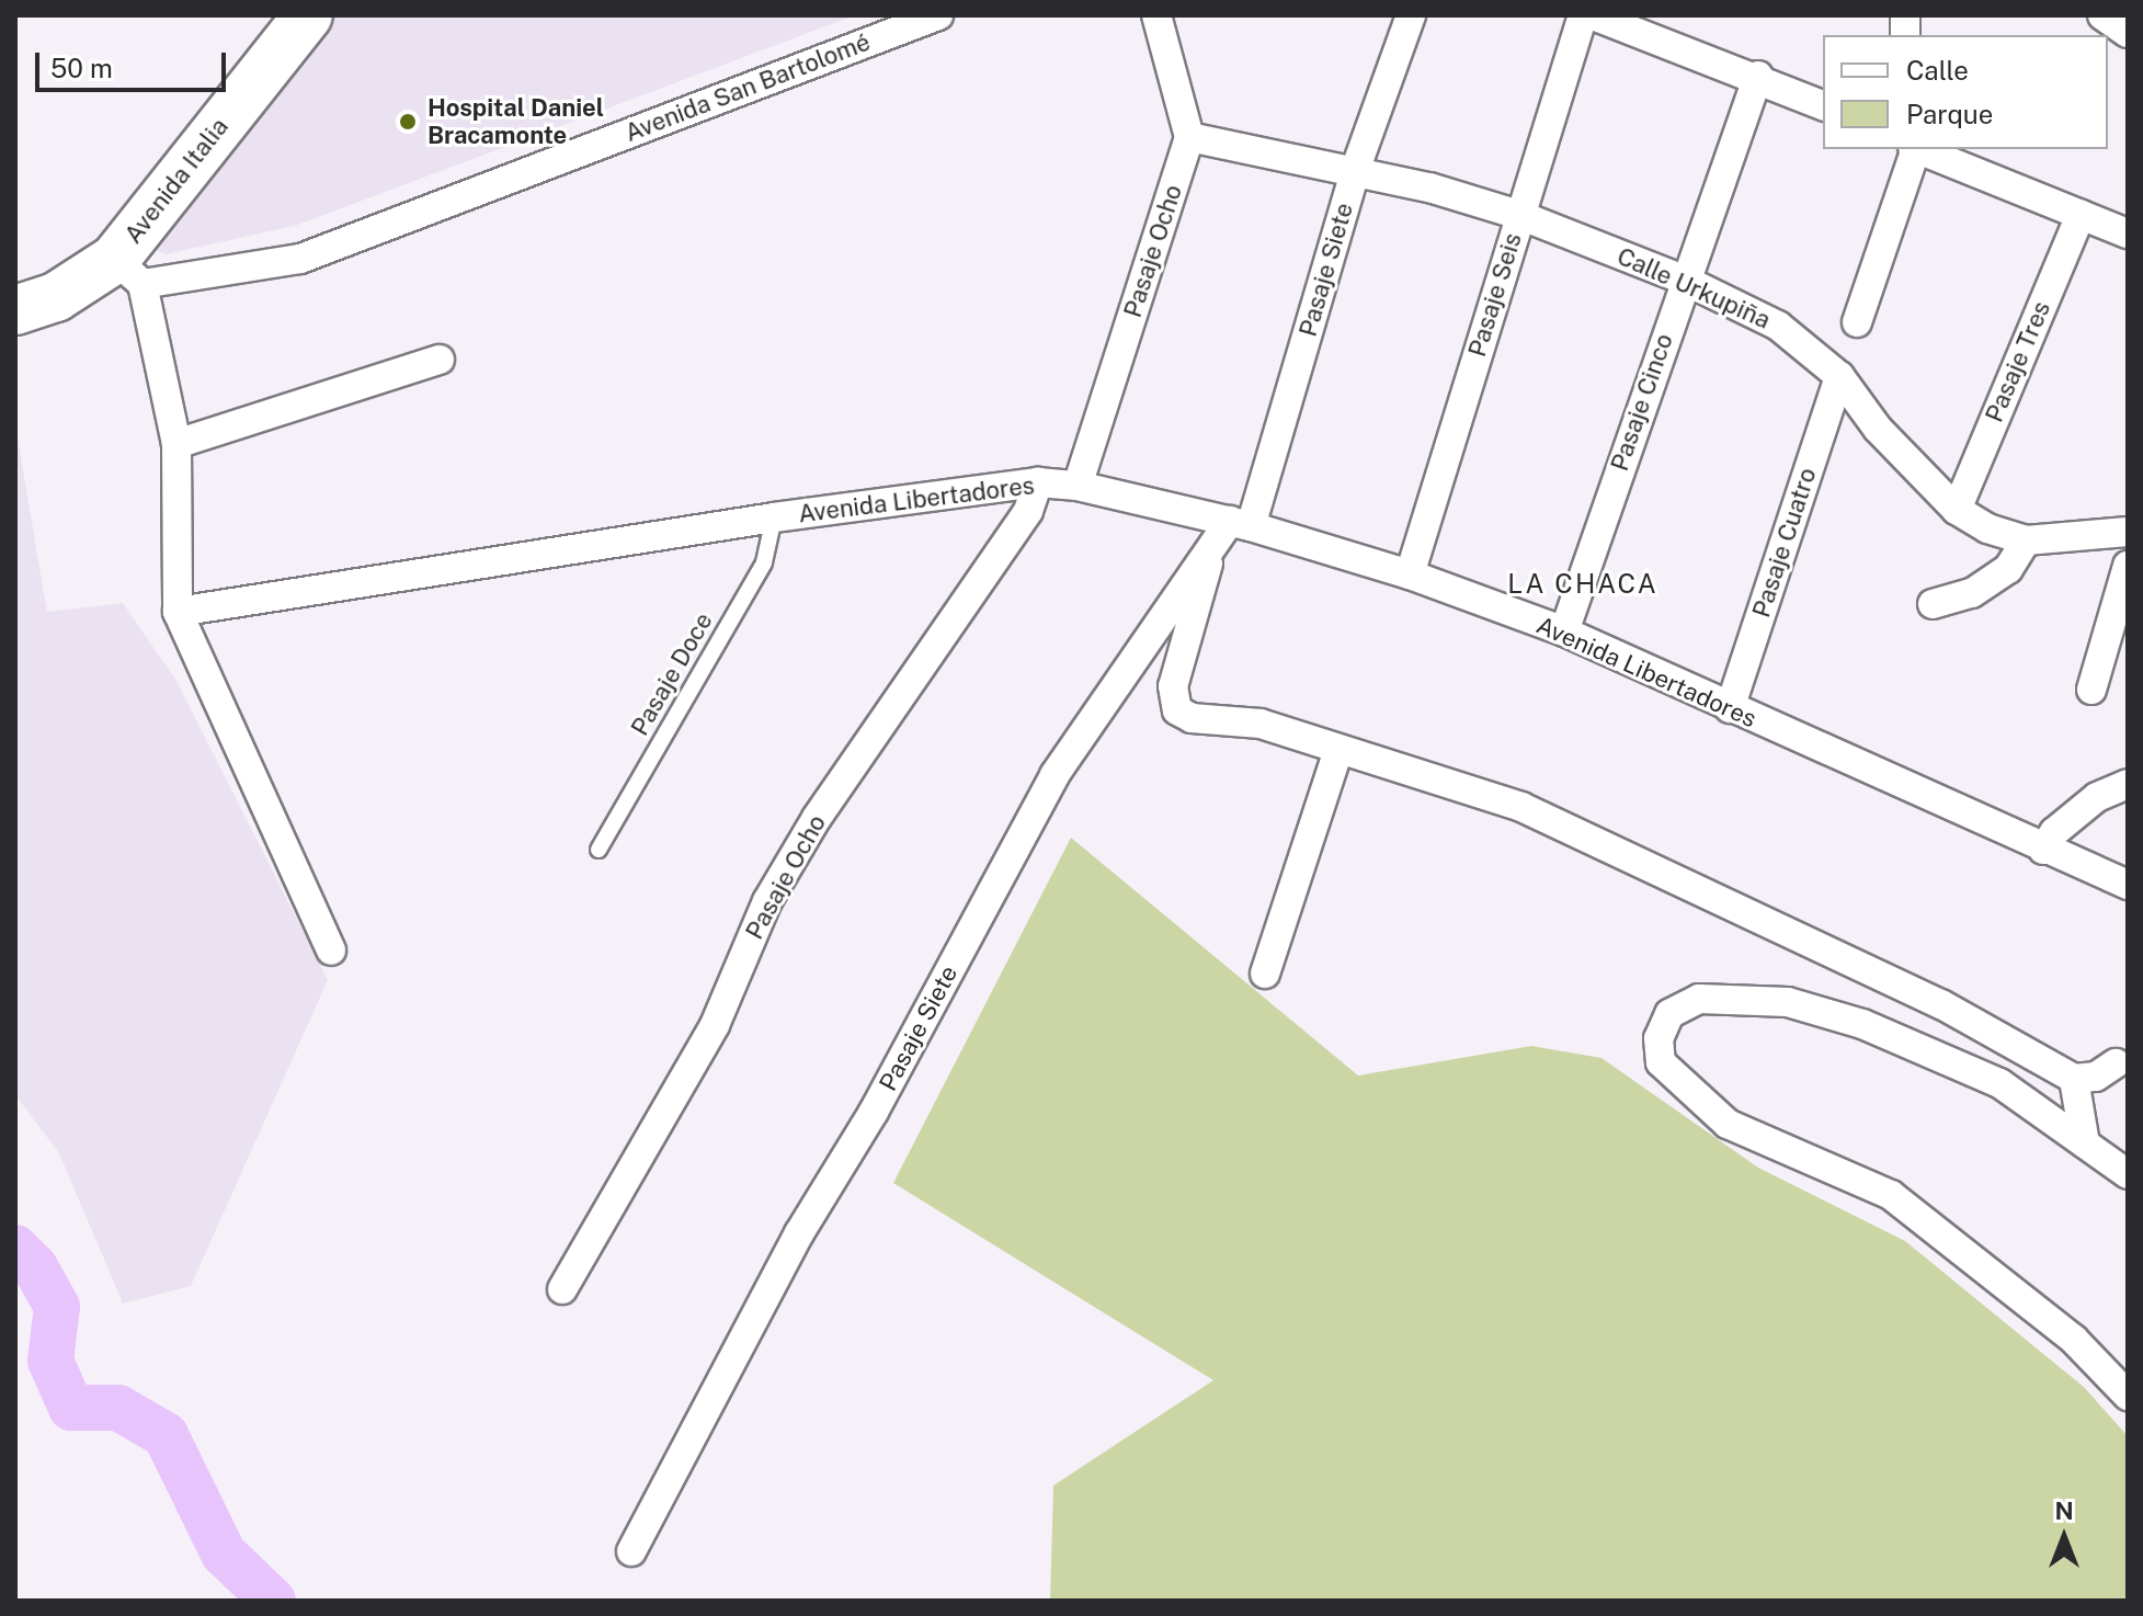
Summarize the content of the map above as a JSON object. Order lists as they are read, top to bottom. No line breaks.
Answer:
{"streets":{"highway":["Avenida Italia"],"street":["Avenida San Bartolomé","Pasaje Ocho","Pasaje Siete","Calle Urkupiña","Pasaje Seis","Pasaje Tres","Pasaje Cinco","Avenida Libertadores","Pasaje Cuatro"],"lane":["Pasaje Doce"]},"crossings":[["Avenida San Bartolomé","Avenida Italia"],["Pasaje Ocho","Calle Urkupiña"],["Pasaje Ocho","Avenida Libertadores"],["Pasaje Siete","Calle Urkupiña"],["Pasaje Siete","Avenida Libertadores"],["Calle Urkupiña","Pasaje Seis"],["Calle Urkupiña","Pasaje Tres"],["Calle Urkupiña","Pasaje Cinco"],["Calle Urkupiña","Pasaje Cuatro"],["Pasaje Seis","Avenida Libertadores"],["Pasaje Cinco","Avenida Libertadores"],["Avenida Libertadores","Pasaje Cuatro"],["Avenida Libertadores","Pasaje Doce"]],"districts":["LA CHACA"],"places":["Hospital Daniel Bracamonte"],"legend":["Calle","Parque"],"scale_bar":"50 m","north":"top"}
